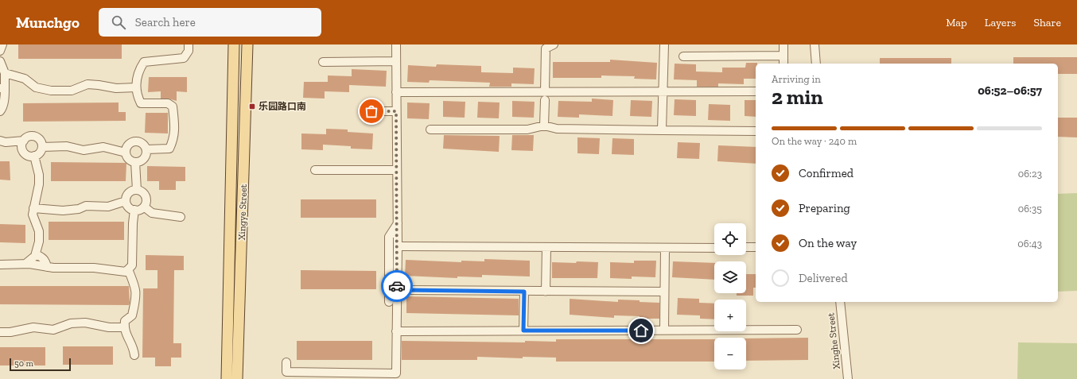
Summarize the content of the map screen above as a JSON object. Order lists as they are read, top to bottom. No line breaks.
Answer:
{"streets":{"main road":["Xingye Street"],"street":["Xinghe Street"]},"places":{"transit":["乐园路口南"]},"scale_bar":"50 m","page":{"header":"Munchgo","search":"Search here","nav":["Map","Layers","Share"],"heading":["2 min","Arriving in","06:52–06:57"],"bar":"On the way · 240 m","list":[["Confirmed","06:23"],["Preparing","06:35"],["On the way","06:43"],"Delivered"],"map_buttons":["+","−"],"scale":"50 m"}}
